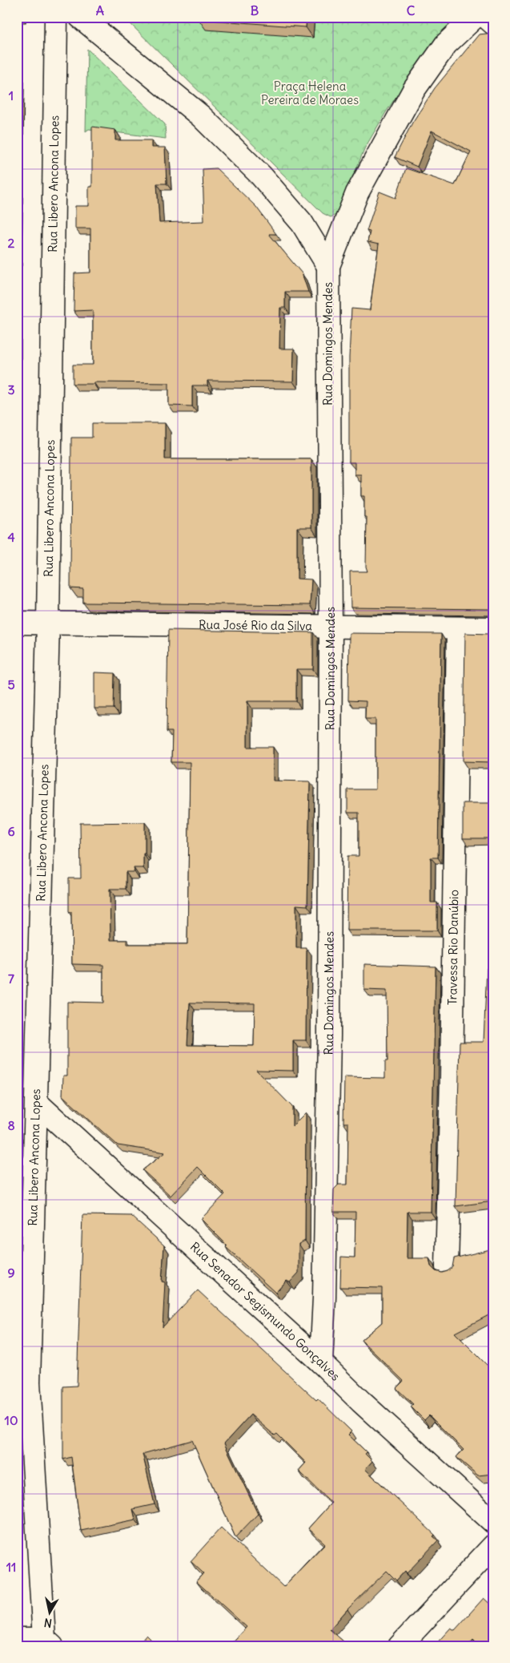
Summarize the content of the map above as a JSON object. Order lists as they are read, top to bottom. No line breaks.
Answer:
{"streets":{"street":["Rua Libero Ancona Lopes","Rua Domingos Mendes","Rua José Rio da Silva","Travessa Rio Danúbio","Rua Senador Segismundo Gonçalves"]},"crossings":[["Rua Libero Ancona Lopes","Rua José Rio da Silva"],["Rua Libero Ancona Lopes","Rua Senador Segismundo Gonçalves"],["Rua Domingos Mendes","Rua José Rio da Silva"],["Rua Domingos Mendes","Rua Senador Segismundo Gonçalves"],["Rua José Rio da Silva","Travessa Rio Danúbio"]],"parks":["Praça Helena Pereira de Moraes"],"north":"bottom","grid":{"columns":["A","B","C"],"rows":["1","2","3","4","5","6","7","8","9","10","11"]}}
